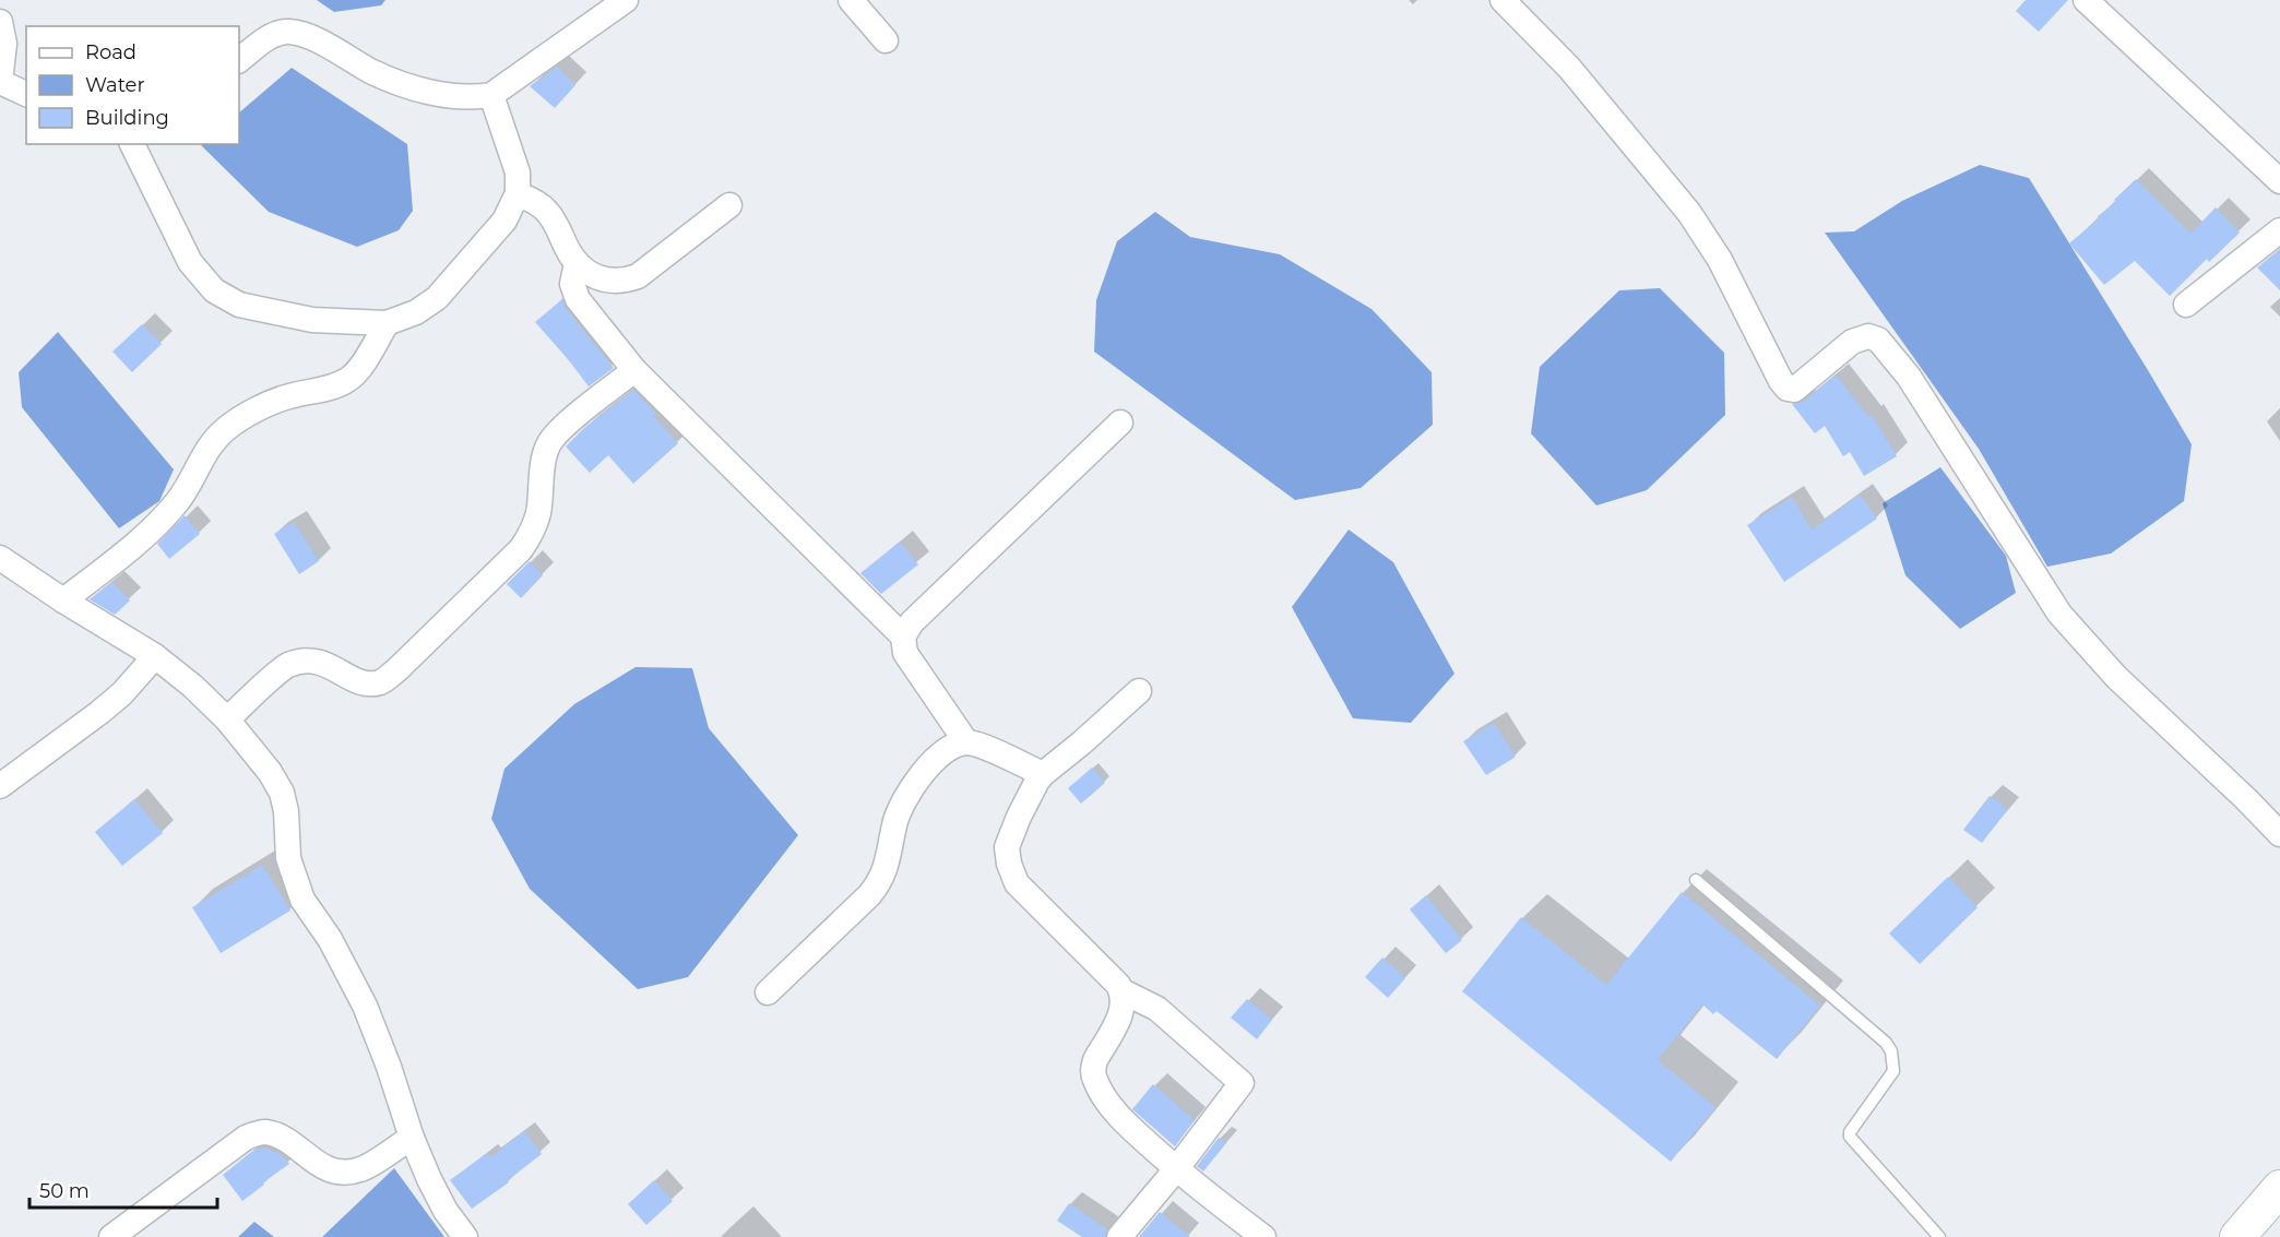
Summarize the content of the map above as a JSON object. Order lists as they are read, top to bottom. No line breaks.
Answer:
{"legend":["Road","Water","Building"],"scale_bar":"50 m"}
